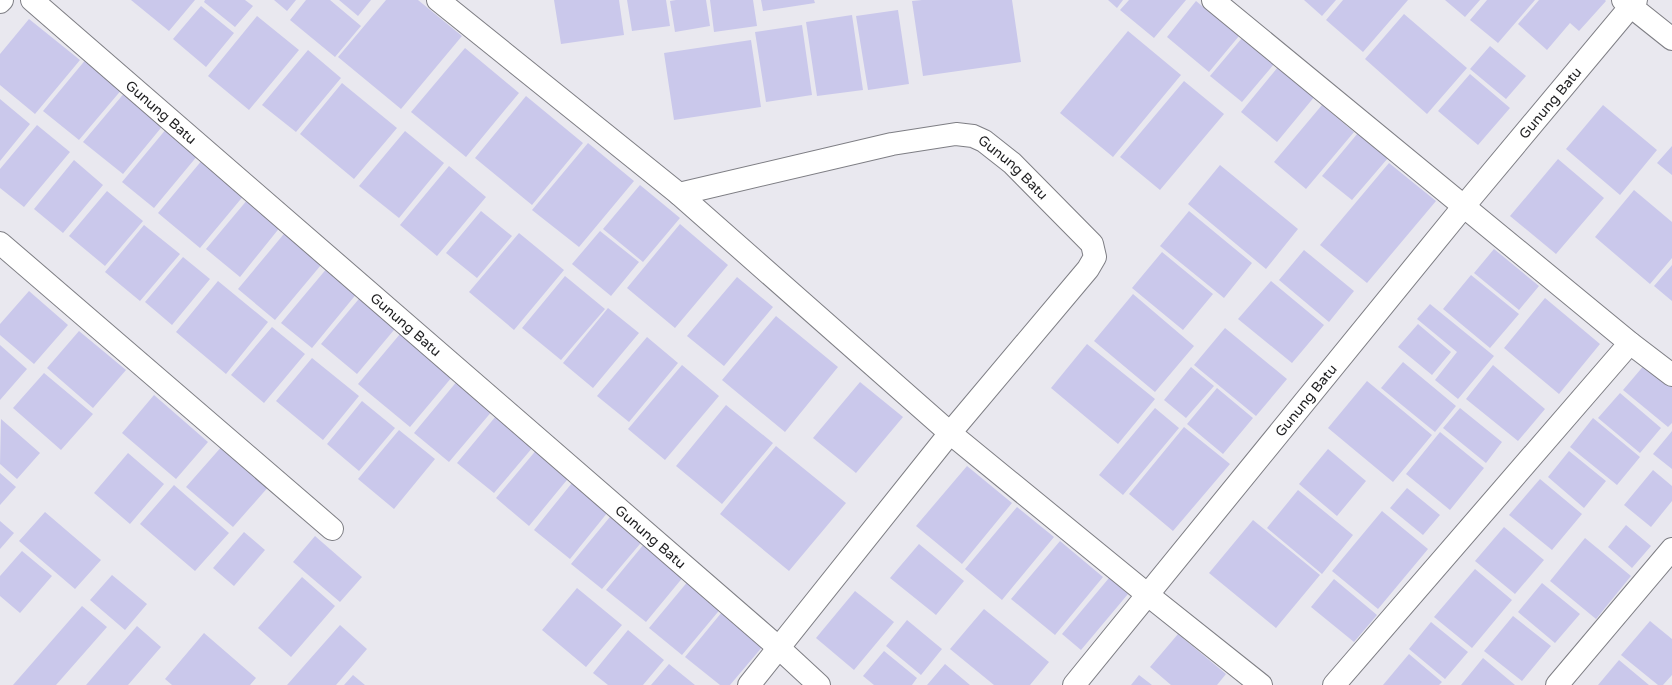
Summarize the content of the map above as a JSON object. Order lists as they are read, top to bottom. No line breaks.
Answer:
{"streets":{"street":["Gunung Batu"]}}
